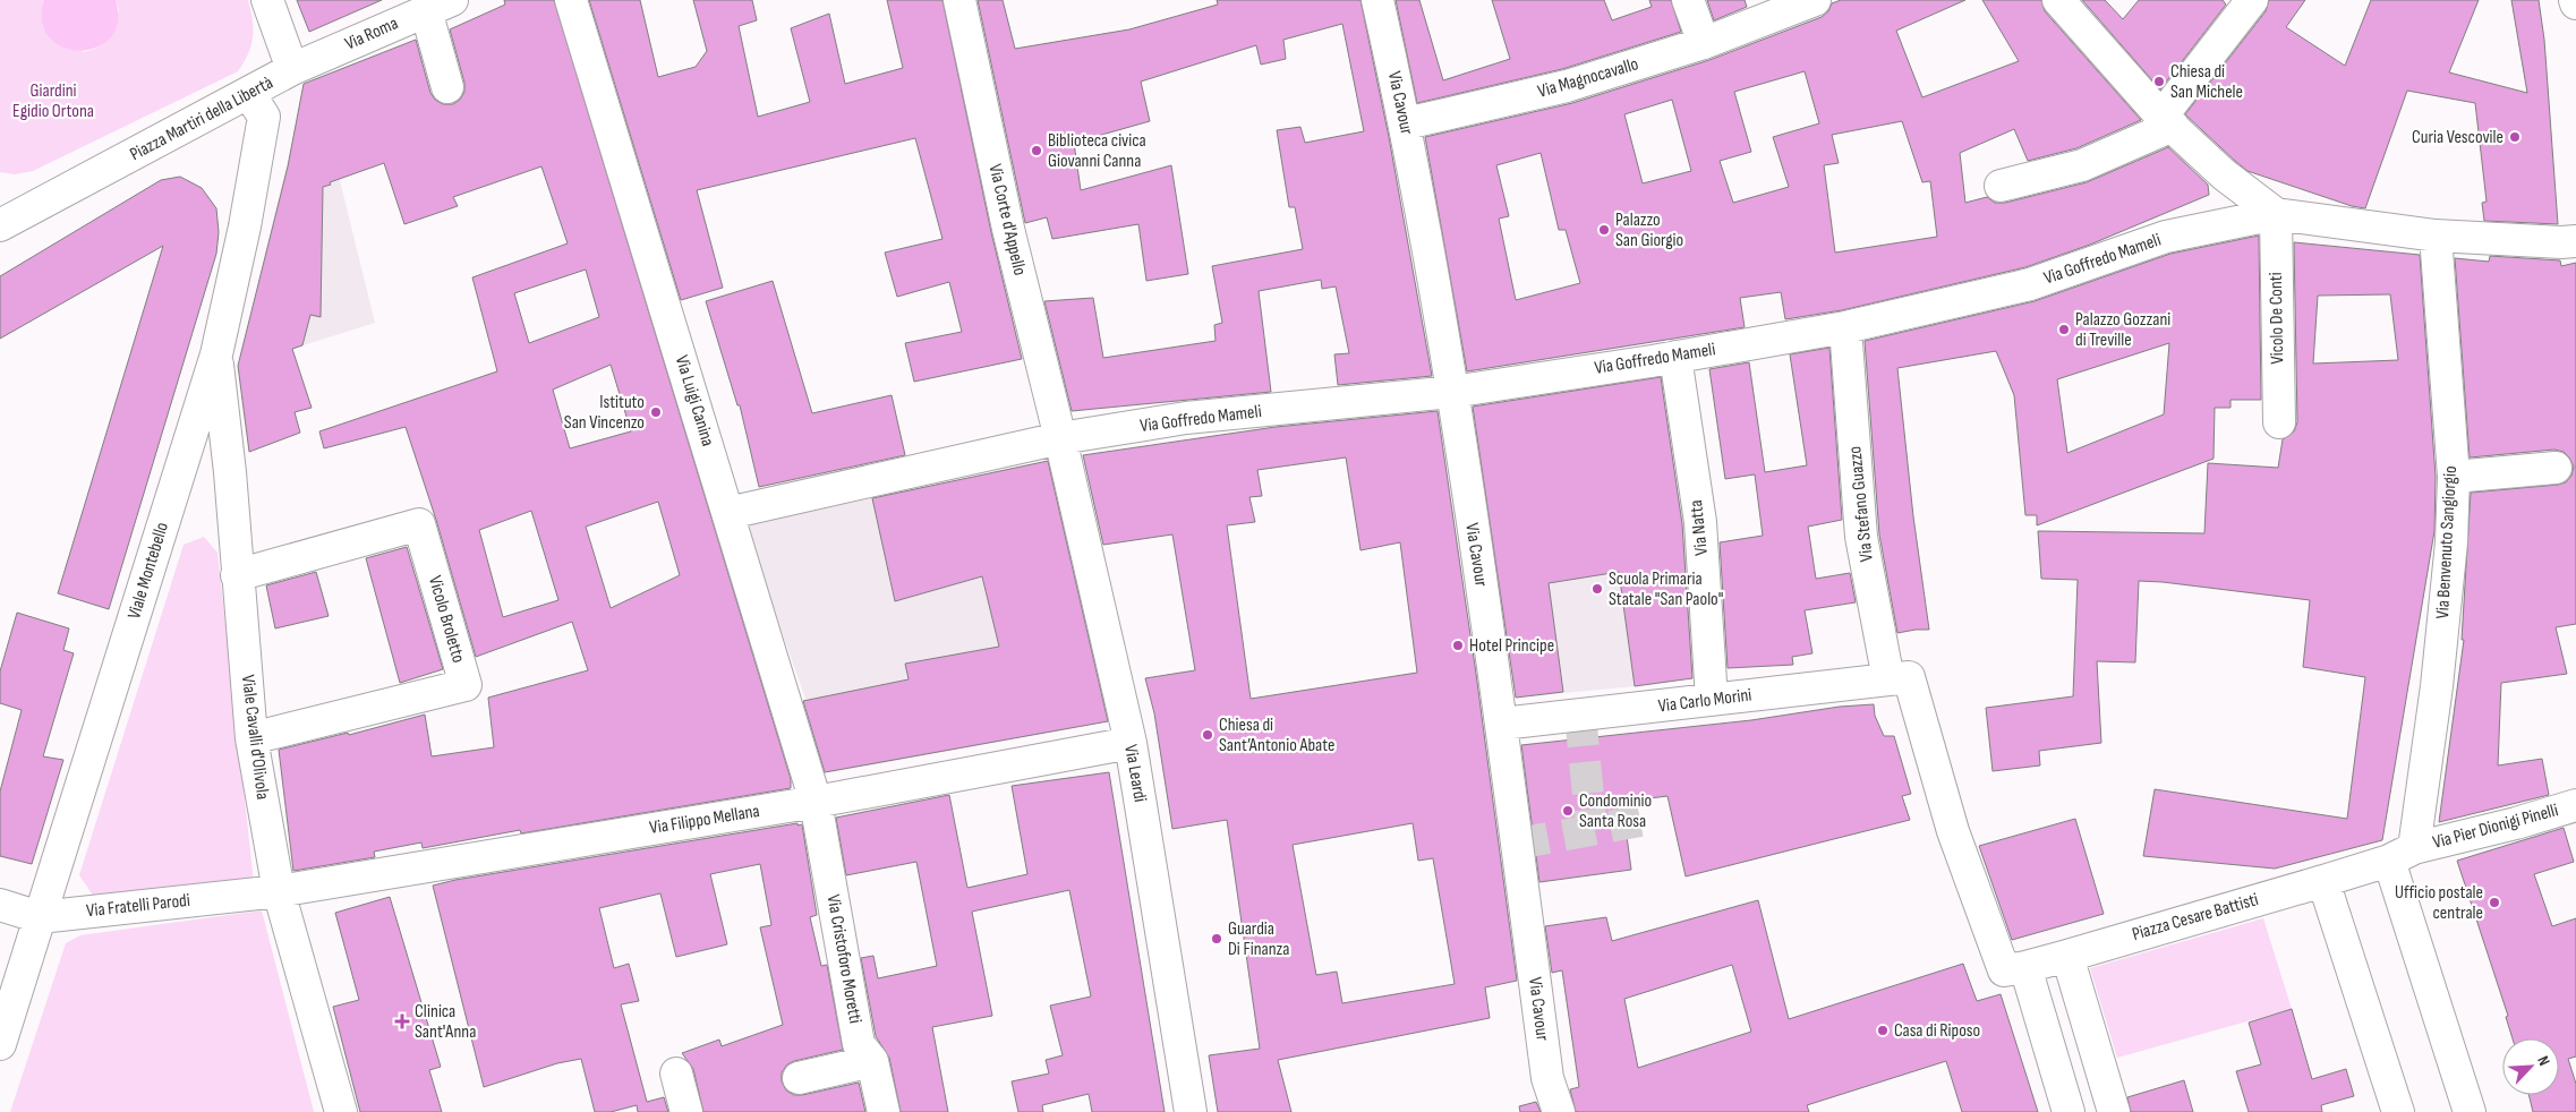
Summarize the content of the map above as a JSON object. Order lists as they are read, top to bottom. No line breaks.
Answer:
{"streets":{"street":["Via Roma","Via Magnocavallo","Via Cavour","Piazza Martiri della Libertà","Via Corte d'Appello","Via Goffredo Mameli","Vicolo De Conti","Via Luigi Canina","Via Stefano Guazzo","Via Natta","Via Benvenuto Sangiorgio","Viale Montebello","Vicolo Broletto","Via Carlo Morini","Viale Cavalli d'Olivola","Via Leardi","Via Filippo Mellana","Via Pier Dionigi Pinelli","Via Fratelli Parodi","Piazza Cesare Battisti","Via Cristoforo Moretti"]},"crossings":[["Via Roma","Piazza Martiri della Libertà"],["Via Magnocavallo","Via Cavour"],["Via Cavour","Via Goffredo Mameli"],["Via Cavour","Via Carlo Morini"],["Piazza Martiri della Libertà","Viale Montebello"],["Via Corte d'Appello","Via Goffredo Mameli"],["Via Corte d'Appello","Via Leardi"],["Via Goffredo Mameli","Vicolo De Conti"],["Via Goffredo Mameli","Via Luigi Canina"],["Via Goffredo Mameli","Via Stefano Guazzo"],["Via Goffredo Mameli","Via Natta"],["Via Goffredo Mameli","Via Benvenuto Sangiorgio"],["Via Goffredo Mameli","Via Leardi"],["Via Luigi Canina","Via Filippo Mellana"],["Via Luigi Canina","Via Cristoforo Moretti"],["Via Stefano Guazzo","Via Carlo Morini"],["Via Stefano Guazzo","Piazza Cesare Battisti"],["Via Natta","Via Carlo Morini"],["Via Benvenuto Sangiorgio","Via Pier Dionigi Pinelli"],["Via Benvenuto Sangiorgio","Piazza Cesare Battisti"],["Viale Montebello","Viale Cavalli d'Olivola"],["Viale Montebello","Via Fratelli Parodi"],["Vicolo Broletto","Viale Cavalli d'Olivola"],["Viale Cavalli d'Olivola","Via Filippo Mellana"],["Viale Cavalli d'Olivola","Via Fratelli Parodi"],["Via Leardi","Via Filippo Mellana"],["Via Filippo Mellana","Via Fratelli Parodi"],["Via Filippo Mellana","Via Cristoforo Moretti"],["Via Pier Dionigi Pinelli","Piazza Cesare Battisti"]],"parks":["Giardini Egidio Ortona"],"places":{"other":["Chiesa di San Michele","Curia Vescovile","Biblioteca civica Giovanni Canna","Palazzo San Giorgio","Palazzo Gozzani di Treville","Istituto San Vincenzo","Scuola Primaria Statale \"San Paolo\"","Hotel Principe","Chiesa di Sant’Antonio Abate","Condominio Santa Rosa","Ufficio postale centrale","Guardia Di Finanza","Casa di Riposo"],"health":["Clinica Sant'Anna"]},"north":"top right"}
